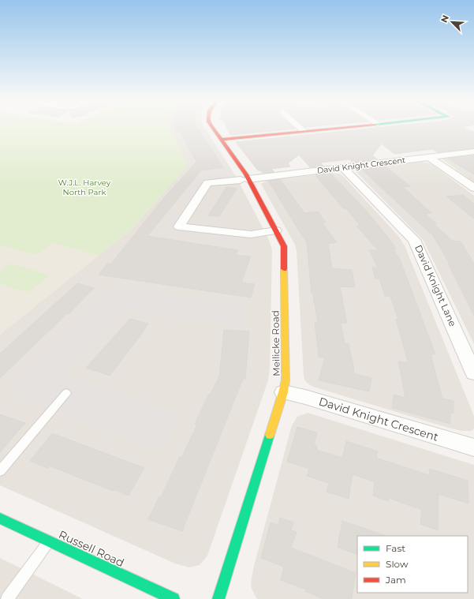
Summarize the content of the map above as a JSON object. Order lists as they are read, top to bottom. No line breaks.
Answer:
{"streets":{"street":["David Knight Crescent","David Knight Lane","Meilicke Road","Russell Road"]},"crossings":[["David Knight Crescent","David Knight Lane"],["David Knight Crescent","Meilicke Road"]],"parks":["W.J.L. Harvey North Park"],"legend":["Fast","Slow","Jam"],"north":"top left"}
